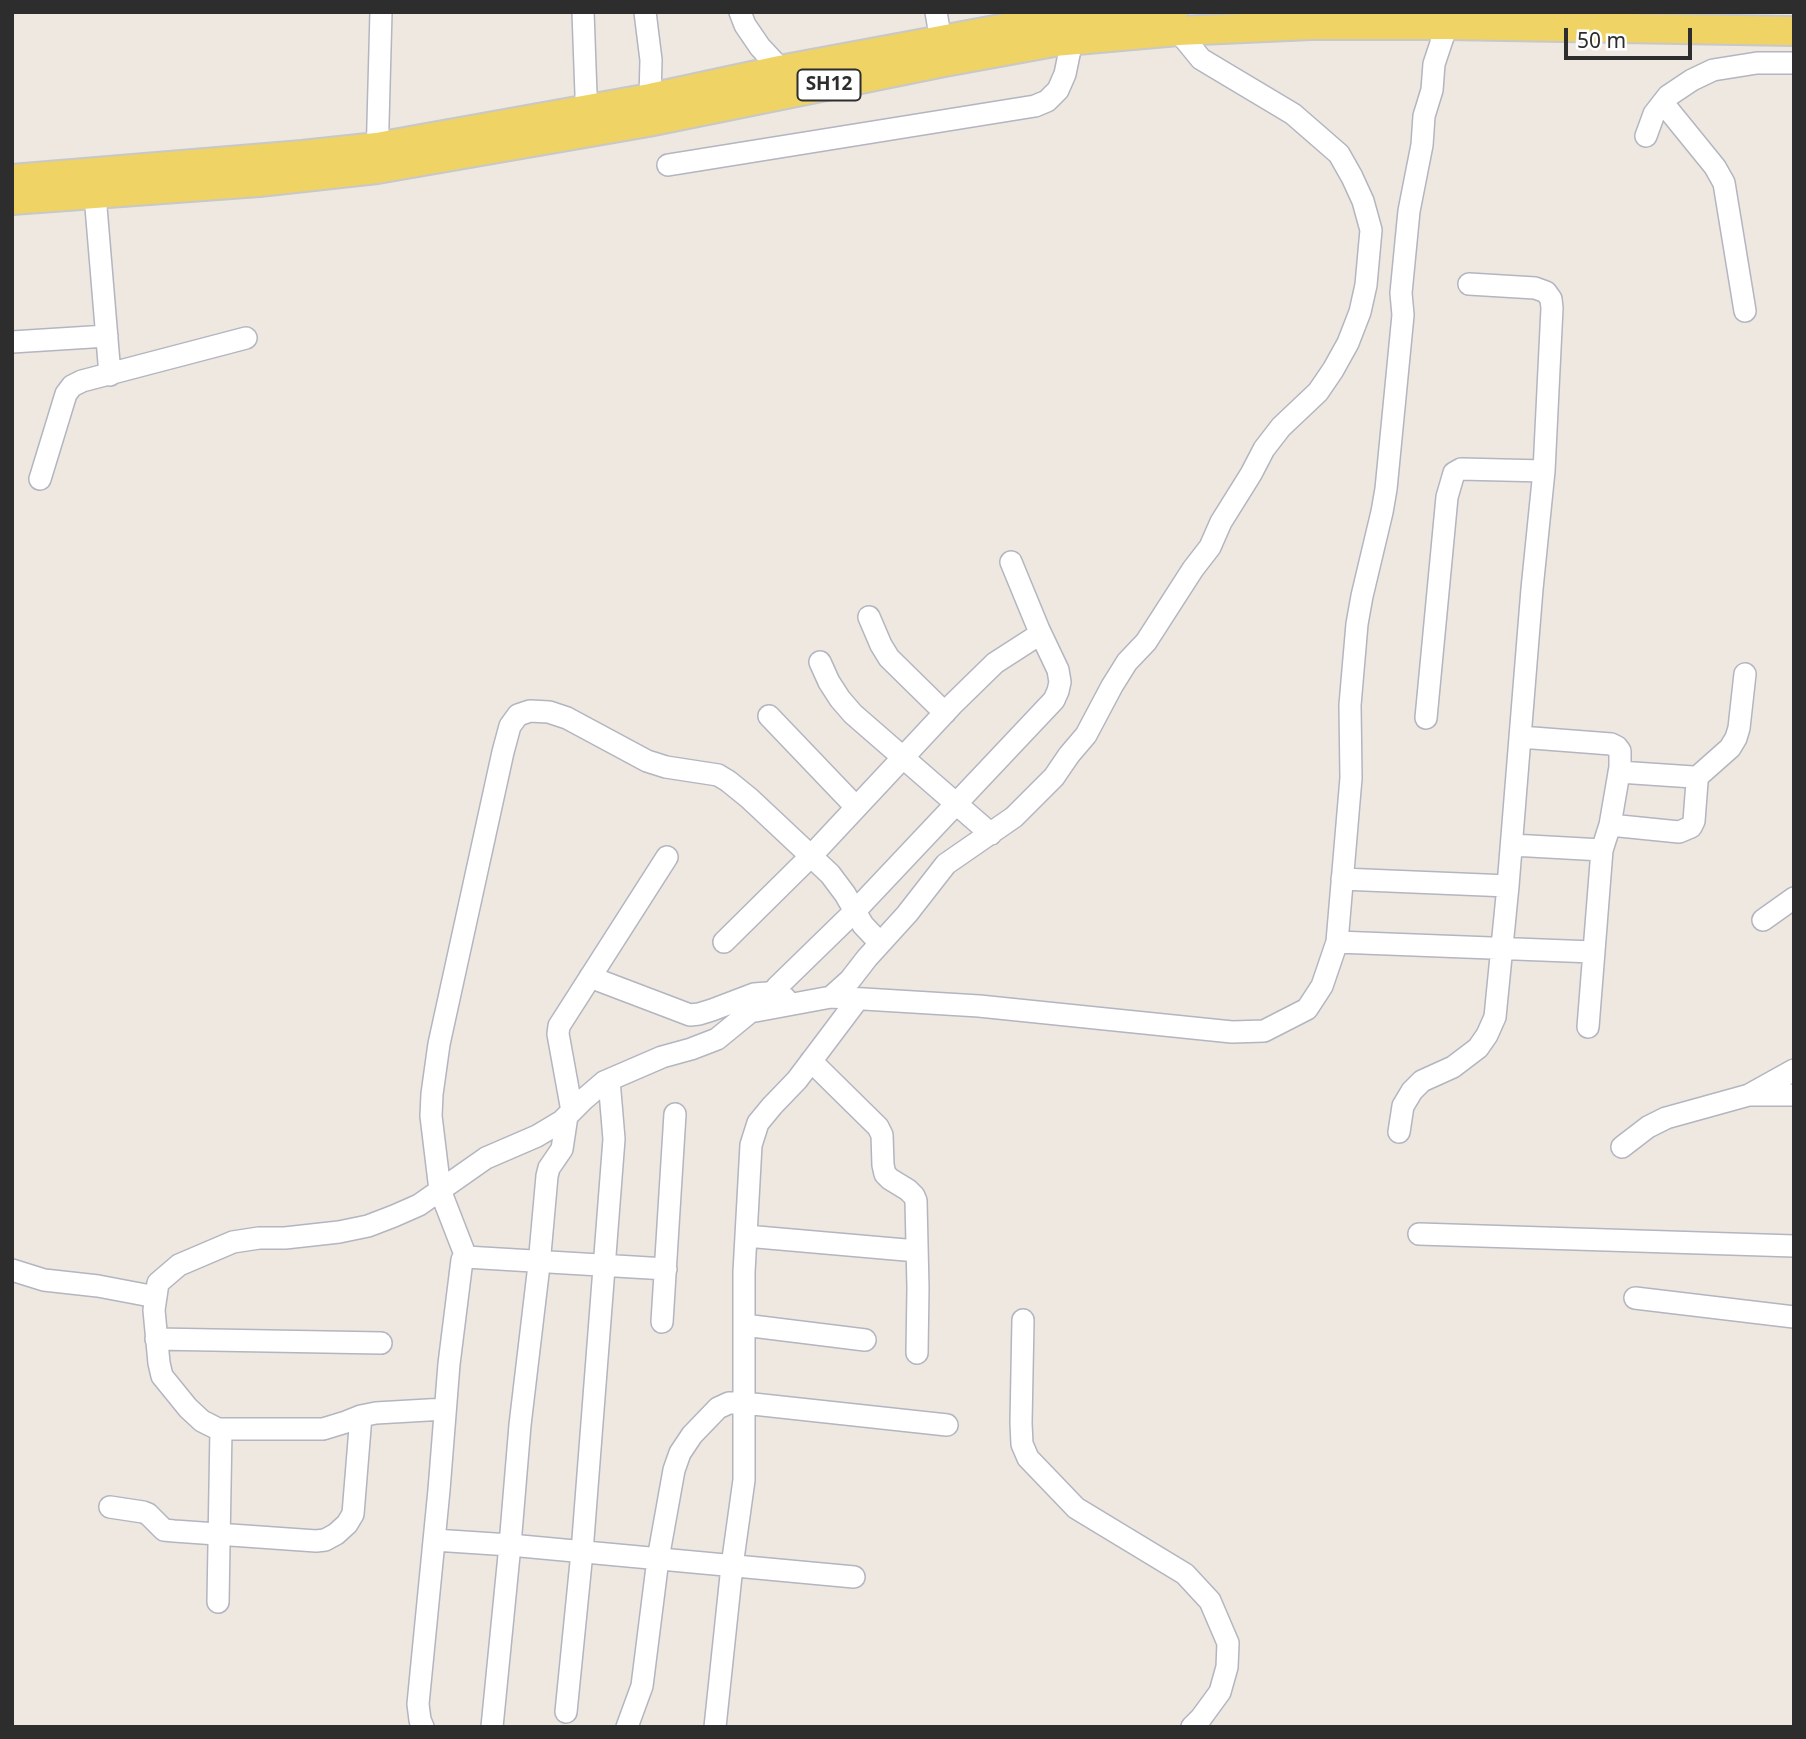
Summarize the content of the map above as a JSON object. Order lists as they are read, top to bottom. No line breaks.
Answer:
{"streets":{"main road":["SH12"]},"scale_bar":"50 m"}
